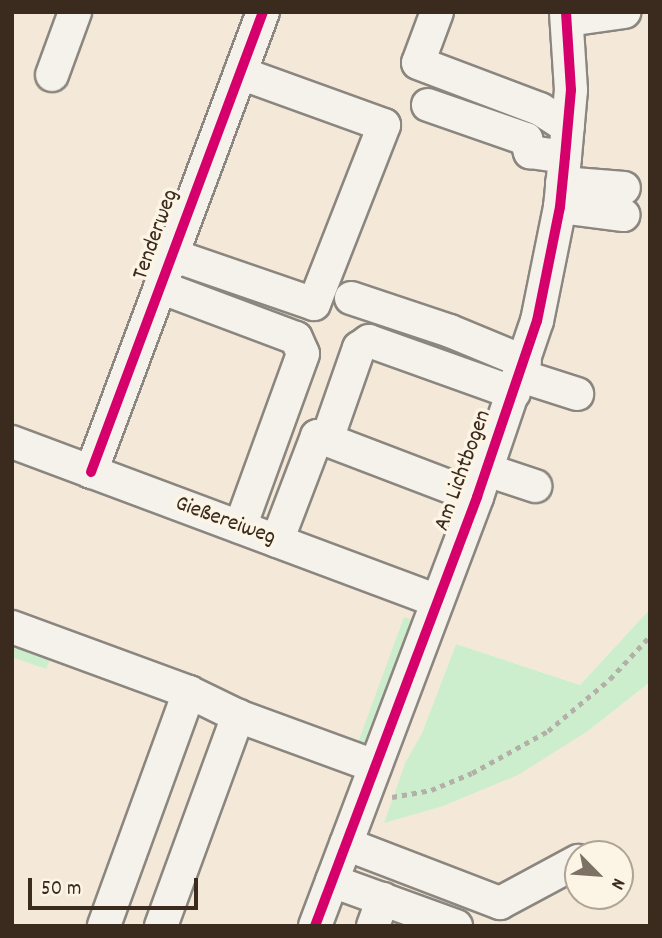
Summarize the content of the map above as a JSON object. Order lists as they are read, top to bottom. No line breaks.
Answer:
{"streets":{"street":["Tenderweg","Am Lichtbogen","Gießereiweg"]},"crossings":[["Tenderweg","Gießereiweg"],["Am Lichtbogen","Gießereiweg"]],"scale_bar":"50 m","north":"bottom right"}
